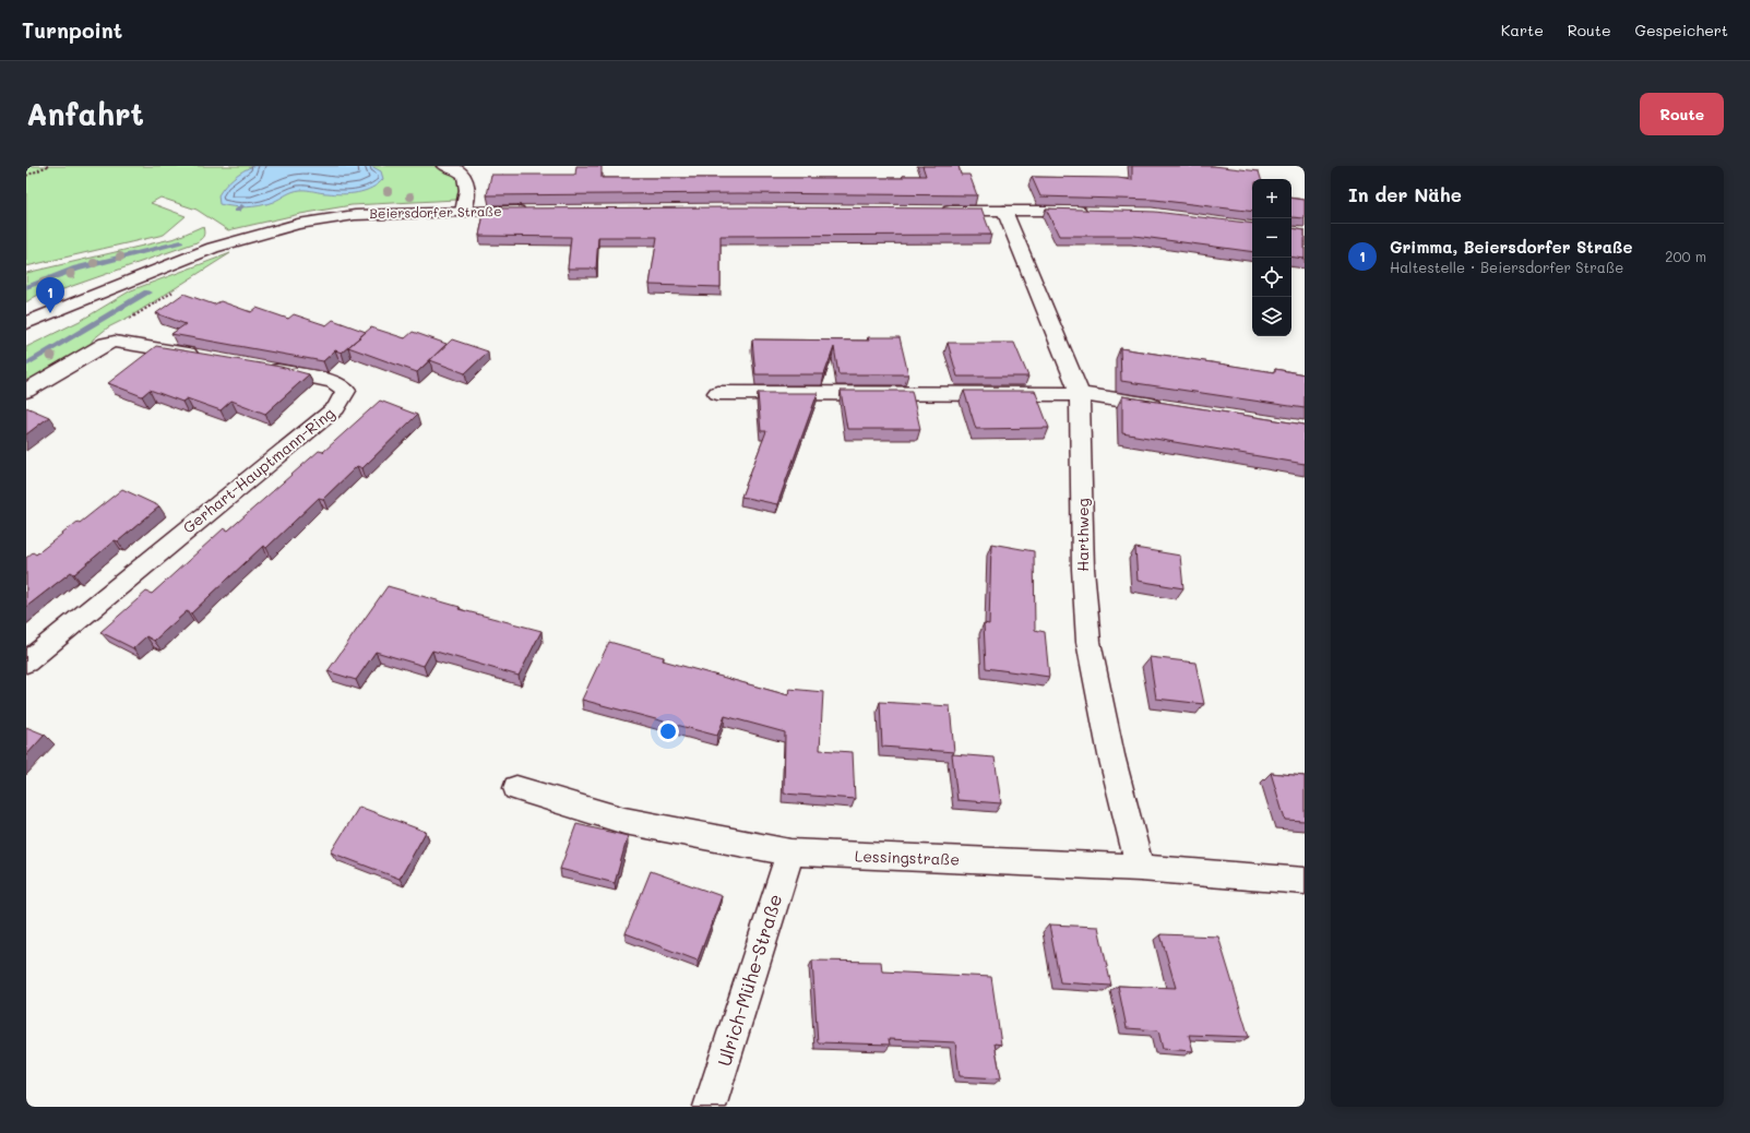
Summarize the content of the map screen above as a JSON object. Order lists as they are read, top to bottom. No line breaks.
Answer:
{"streets":{"street":["Beiersdorfer Straße","Gerhart-Hauptmann-Ring","Harthweg","Lessingstraße","Ulrich-Mühe-Straße"]},"crossings":[["Harthweg","Lessingstraße"],["Lessingstraße","Ulrich-Mühe-Straße"]],"page":{"header":"Turnpoint","nav":["Karte","Route","Gespeichert"],"buttons":"Route","title":"Anfahrt","heading":"In der Nähe","map_buttons":["+","−"],"list":[{"mark":"1","name":"Grimma, Beiersdorfer Straße","note":"Haltestelle · Beiersdorfer Straße","value":"200 m"}],"pins":"1"}}
